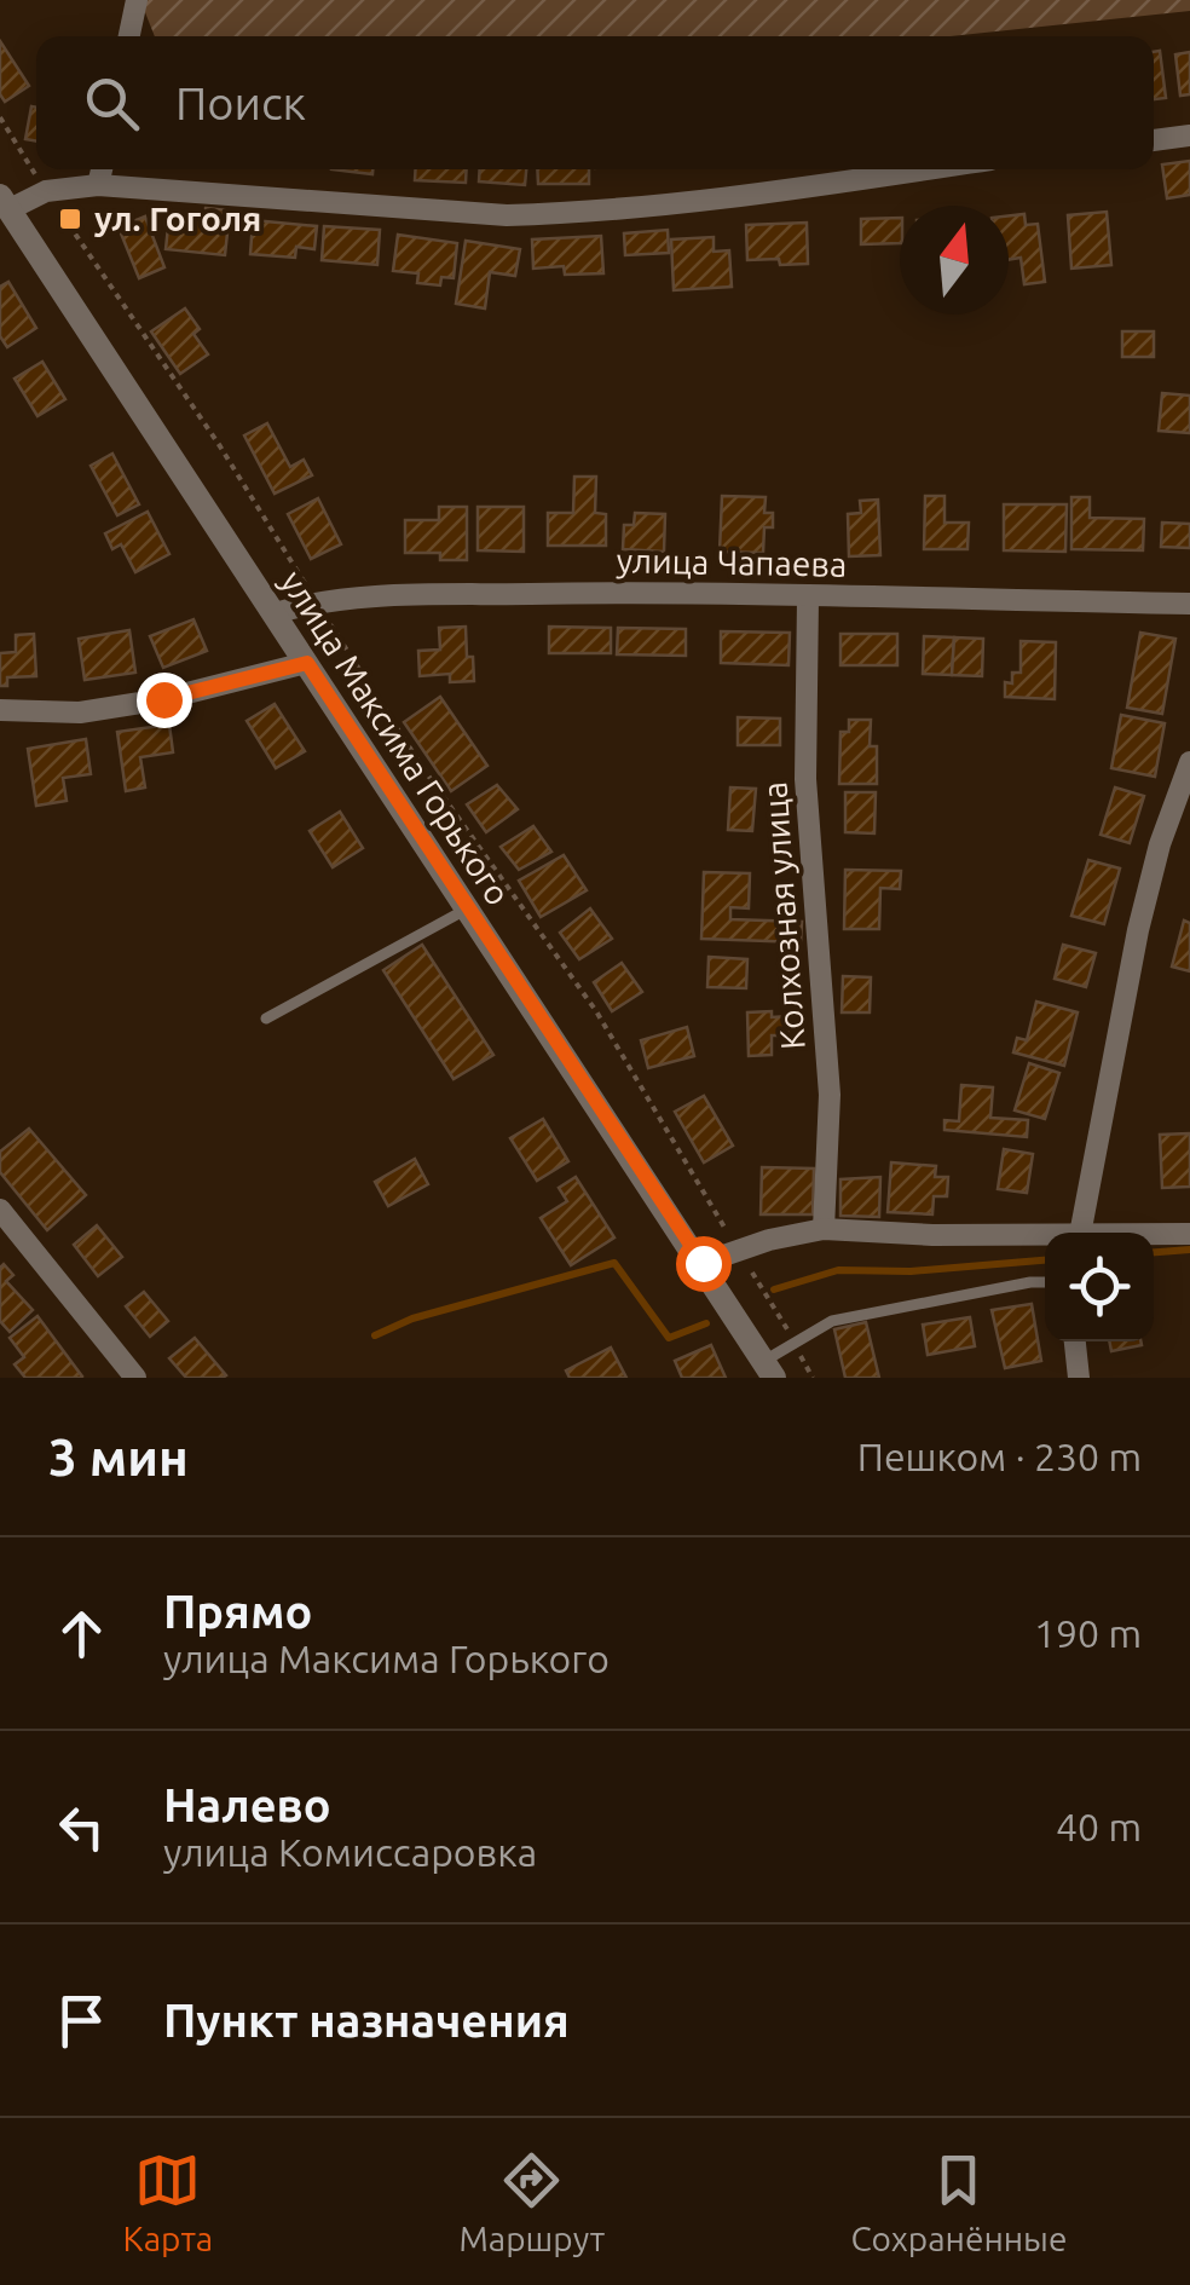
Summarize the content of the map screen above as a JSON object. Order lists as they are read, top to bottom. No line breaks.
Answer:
{"streets":{"street":["улица Чапаева","улица Максима Горького","Колхозная улица"]},"crossings":[["улица Чапаева","улица Максима Горького"],["улица Чапаева","Колхозная улица"]],"places":{"transit":["ул. Гоголя"]},"north":"top","page":{"search":"Поиск","heading":["3 мин","Пешком · 230 m"],"list":[["Прямо","улица Максима Горького","190 m"],["Налево","улица Комиссаровка","40 m"],"Пункт назначения"],"nav":["Карта","Маршрут","Сохранённые"]}}
